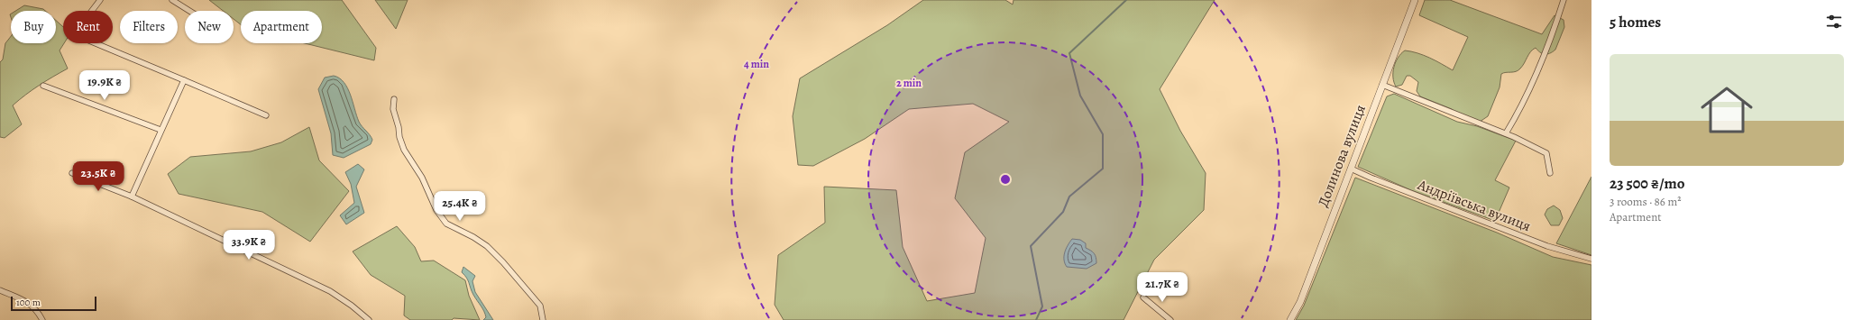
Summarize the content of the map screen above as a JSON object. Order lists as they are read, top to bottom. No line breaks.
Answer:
{"streets":{"street":["Долинова вулиця","Андріївська вулиця"]},"crossings":[["Долинова вулиця","Андріївська вулиця"]],"scale_bar":"100 m","page":{"heading":"5 homes","chip":["Buy","Rent","Filters","New","Apartment"],"list":[{"name":"23 500 ₴/mo","note":"3 rooms · 86 m² · Apartment"}],"price":["19.9K ₴","23.5K ₴","25.4K ₴","33.9K ₴","21.7K ₴"],"scale":"100 m"},"rings":["4 min","2 min"]}
